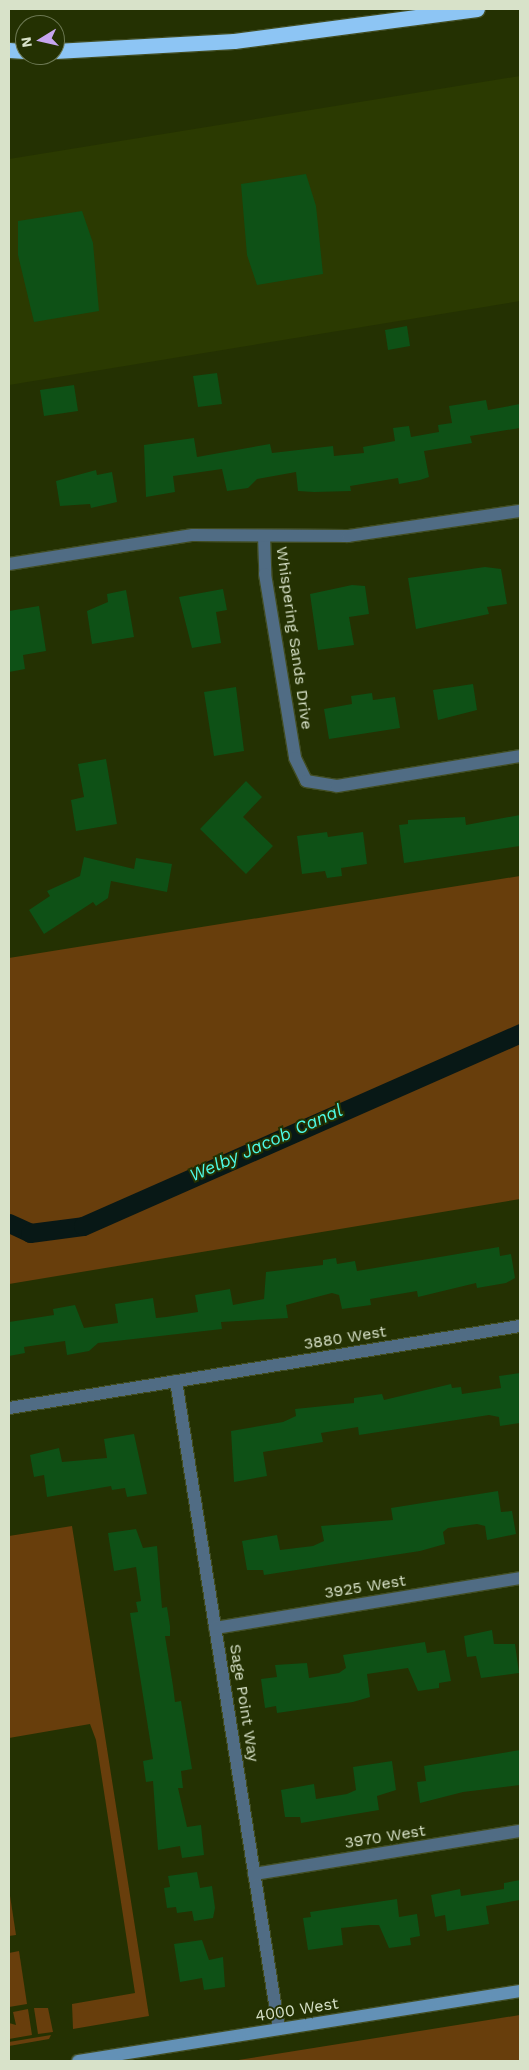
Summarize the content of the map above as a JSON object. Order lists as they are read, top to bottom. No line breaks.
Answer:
{"streets":{"main road":["4000 West"],"street":["Whispering Sands Drive","3880 West","3925 West","Sage Point Way","3970 West"]},"crossings":[["3880 West","Sage Point Way"],["3925 West","Sage Point Way"],["Sage Point Way","3970 West"],["Sage Point Way","4000 West"]],"water":["Welby Jacob Canal"],"north":"left"}
